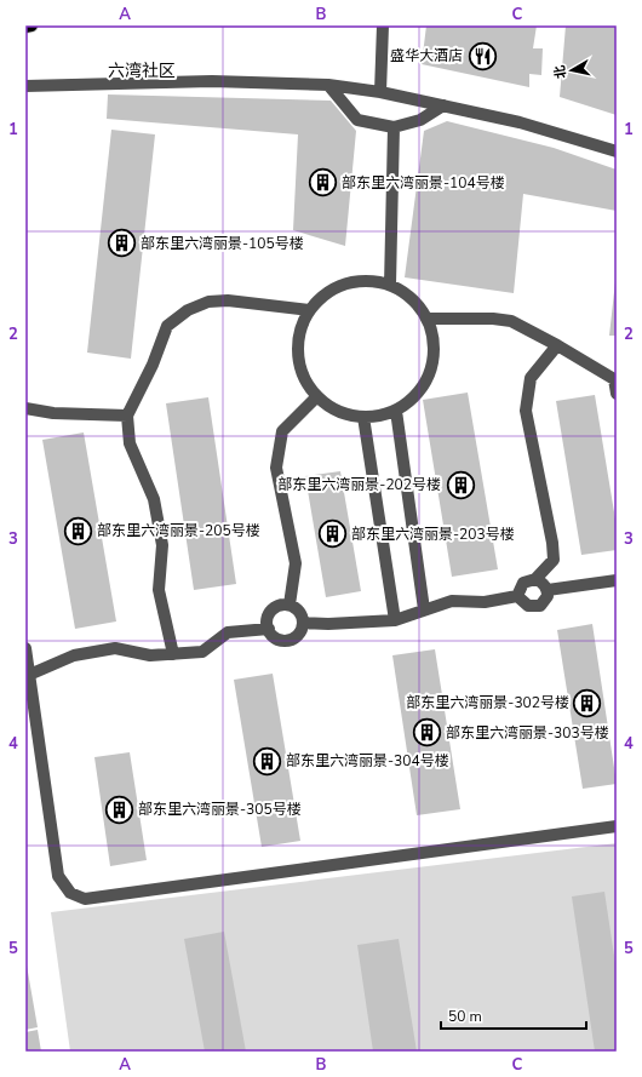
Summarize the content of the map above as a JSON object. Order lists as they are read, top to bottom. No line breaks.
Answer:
{"districts":["六湾社区"],"places":{"restaurant":["盛华大酒店"],"building":["部东里六湾丽景-104号楼","部东里六湾丽景-105号楼","部东里六湾丽景-202号楼","部东里六湾丽景-205号楼","部东里六湾丽景-203号楼","部东里六湾丽景-302号楼","部东里六湾丽景-303号楼","部东里六湾丽景-304号楼","部东里六湾丽景-305号楼"]},"scale_bar":"50 m","north":"left","grid":{"columns":["A","B","C"],"rows":["1","2","3","4","5"]}}
